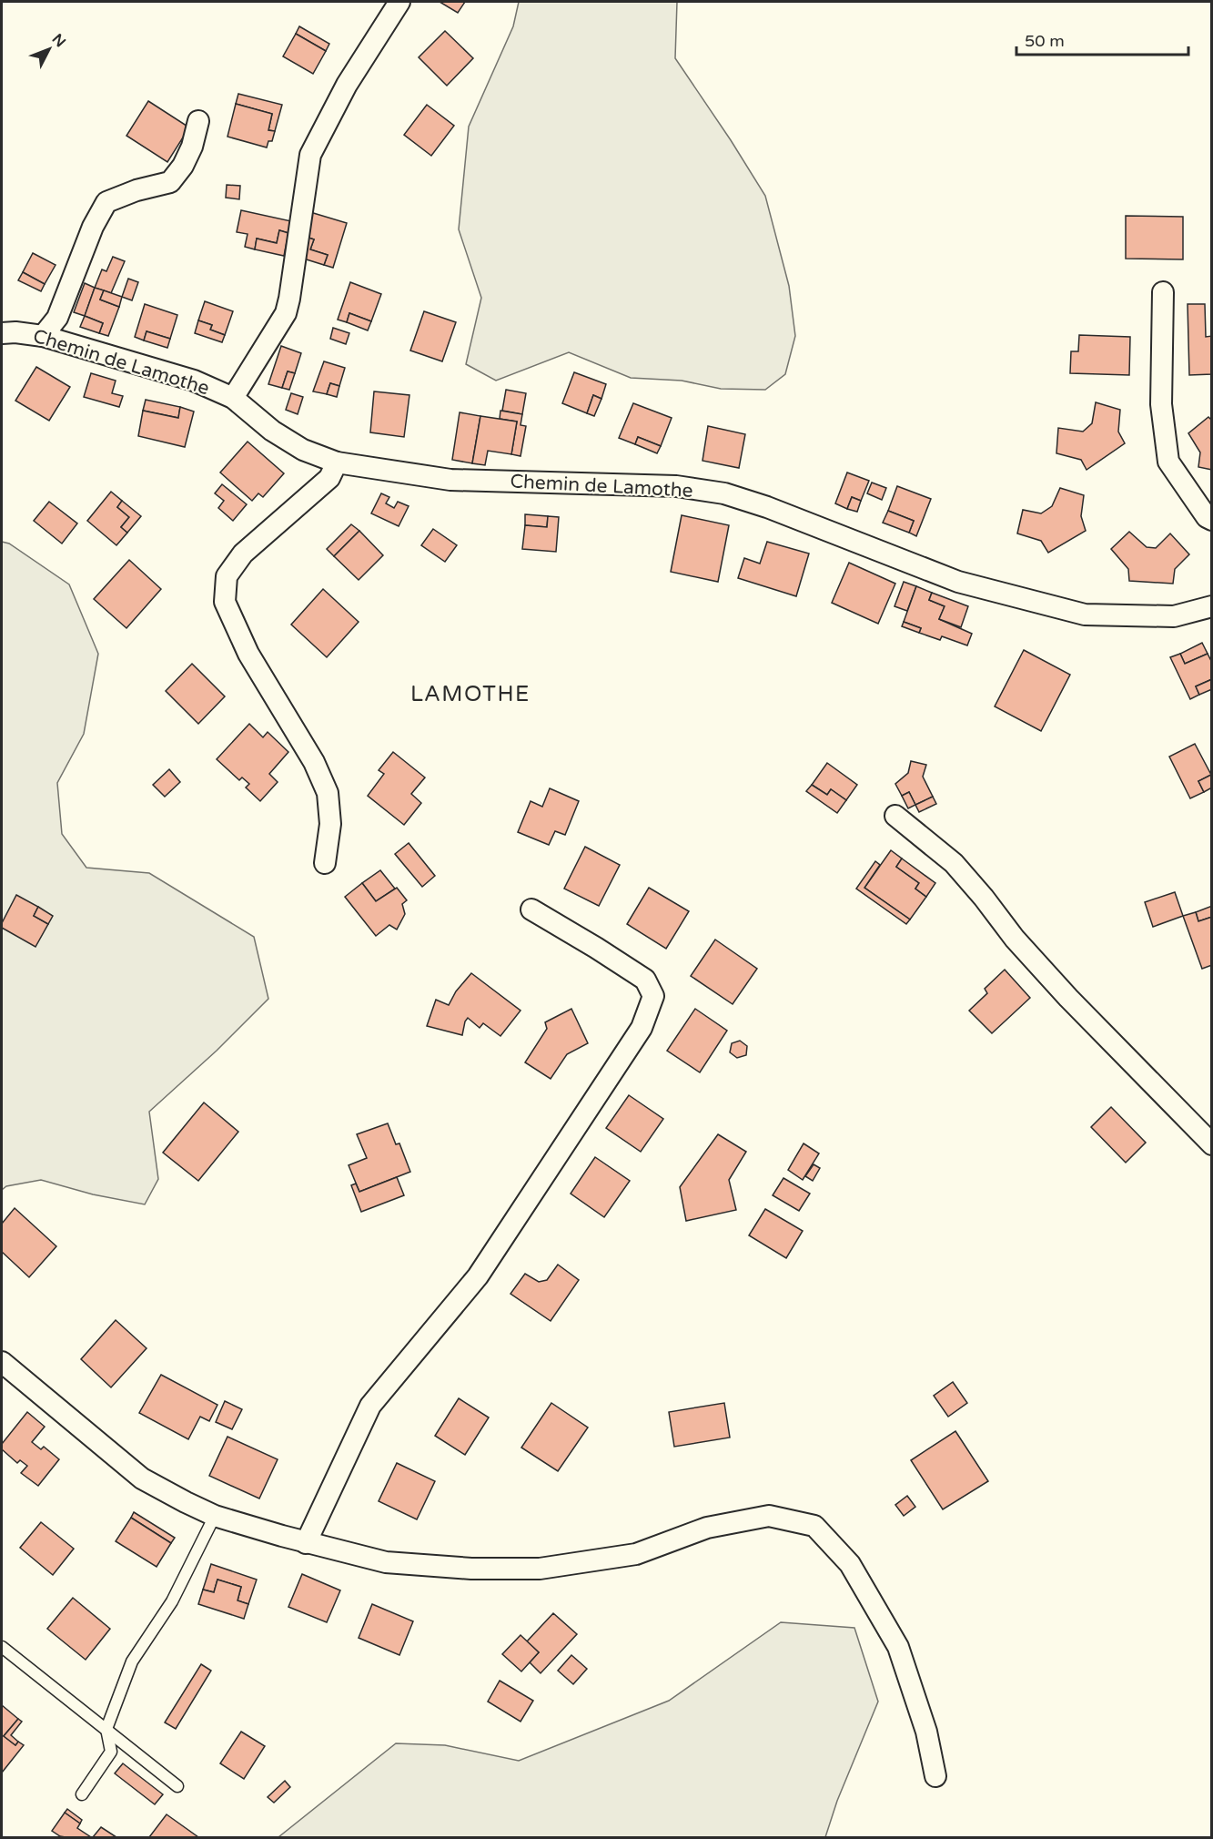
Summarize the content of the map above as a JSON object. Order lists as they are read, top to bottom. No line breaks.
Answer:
{"streets":{"street":["Chemin de Lamothe"]},"districts":["LAMOTHE"],"scale_bar":"50 m","north":"top right"}
